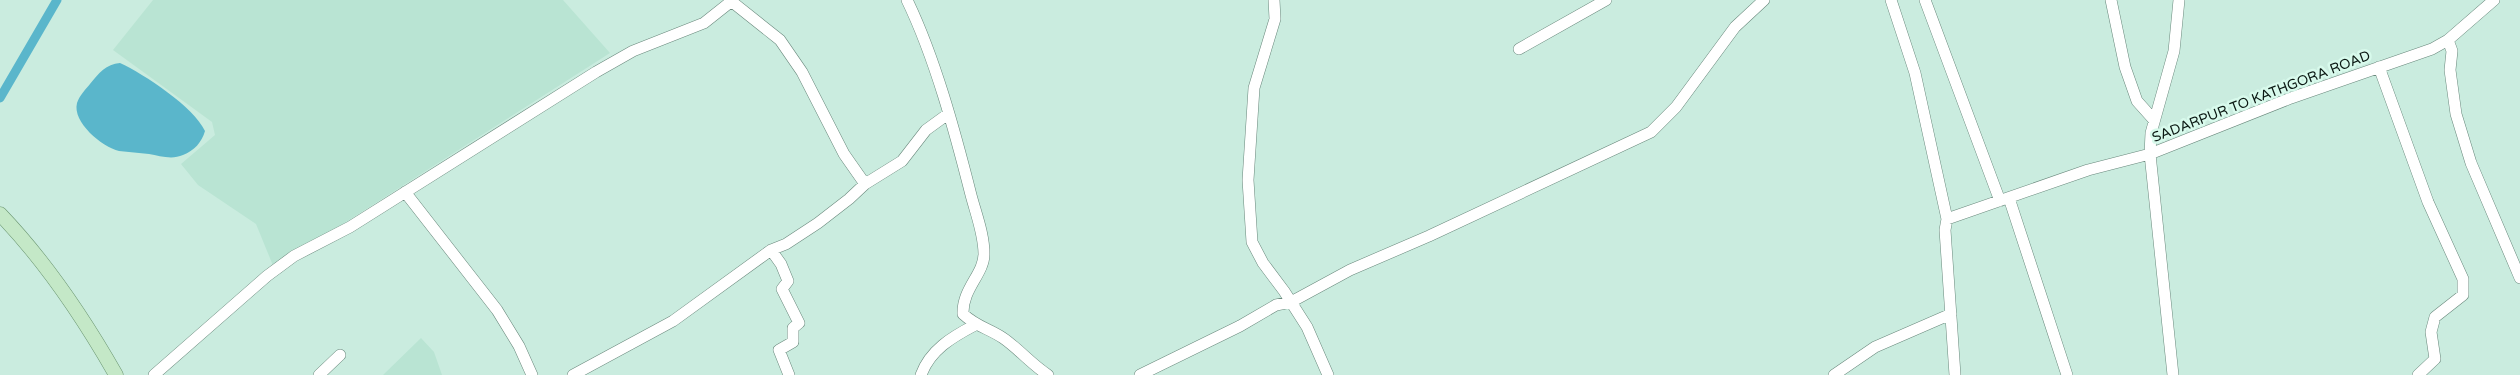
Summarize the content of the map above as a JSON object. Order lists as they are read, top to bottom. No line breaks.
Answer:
{"streets":{"street":["SADARPUR TO KATHGORA ROAD"]}}
